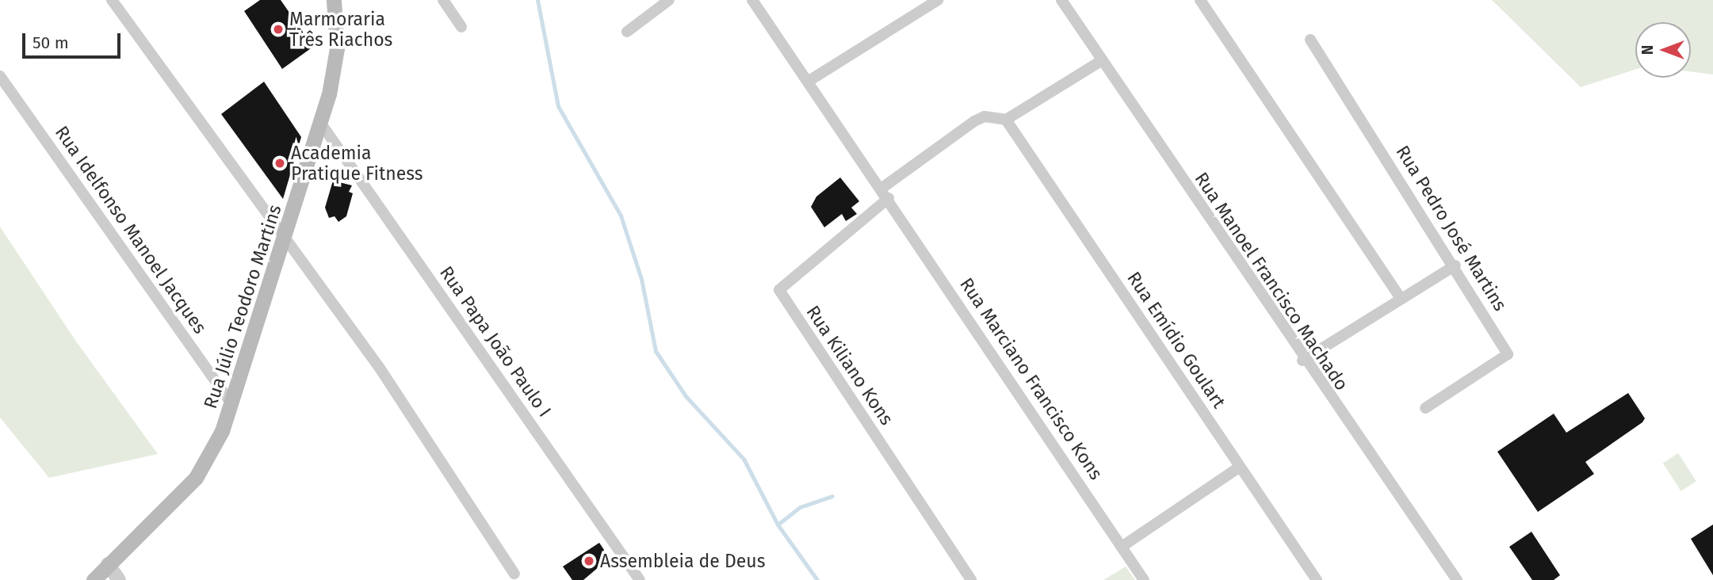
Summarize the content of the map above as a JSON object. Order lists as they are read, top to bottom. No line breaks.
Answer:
{"streets":{"main road":["Rua Júlio Teodoro Martins"],"street":["Rua Pedro José Martins","Rua Idelfonso Manoel Jacques","Rua Manoel Francisco Machado","Rua Emídio Goulart","Rua Papa João Paulo I","Rua Kiliano Kons","Rua Marciano Francisco Kons"]},"crossings":[["Rua Idelfonso Manoel Jacques","Rua Júlio Teodoro Martins"],["Rua Júlio Teodoro Martins","Rua Papa João Paulo I"],["Rua Kiliano Kons","Rua Marciano Francisco Kons"]],"places":["Marmoraria Três Riachos","Academia Pratique Fitness","Assembleia de Deus"],"scale_bar":"50 m","north":"left"}
